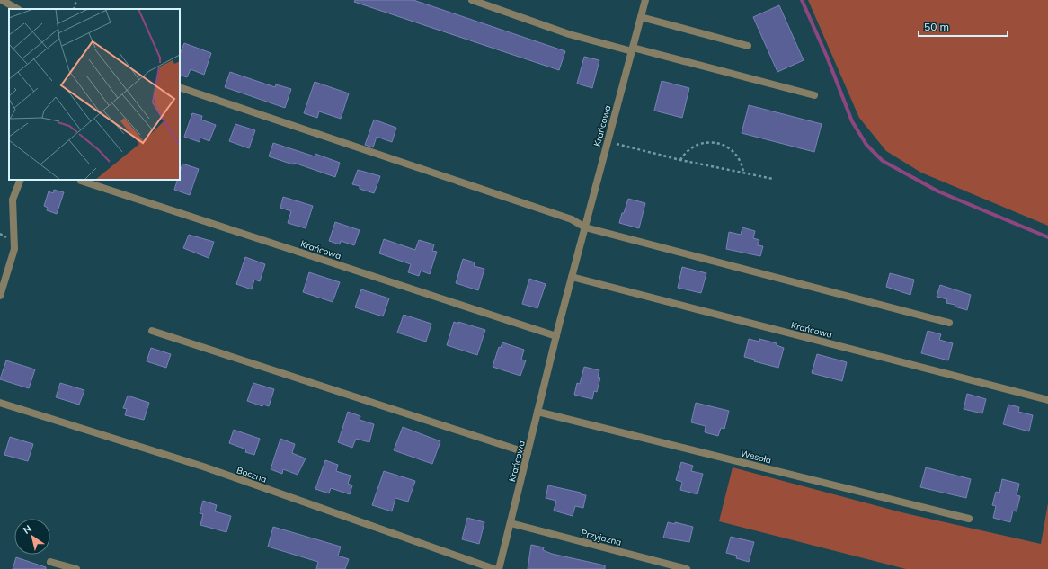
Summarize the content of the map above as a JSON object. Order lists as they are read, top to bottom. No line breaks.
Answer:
{"streets":{"street":["Krańcowa","Wesoła","Boczna","Przyjazna"]},"crossings":[["Krańcowa","Wesoła"],["Krańcowa","Przyjazna"]],"scale_bar":"50 m","north":"top left"}
